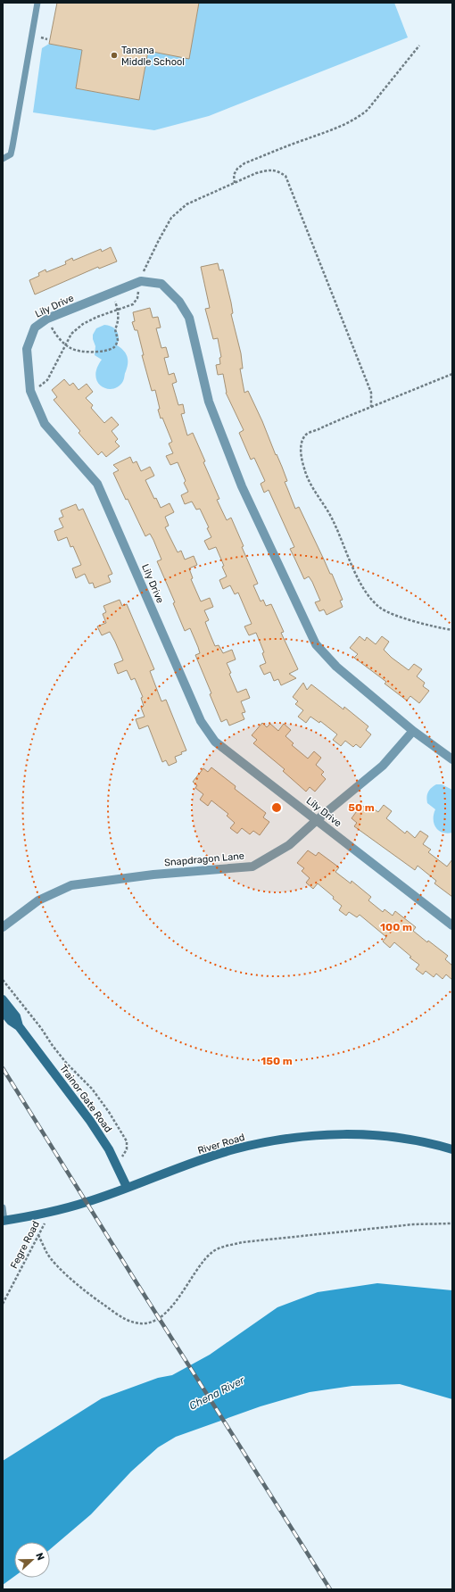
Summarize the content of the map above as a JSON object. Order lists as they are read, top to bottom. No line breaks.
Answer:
{"streets":{"main road":["Trainor Gate Road","River Road"],"street":["Lily Drive","Snapdragon Lane"],"path":["Fegre Road"]},"crossings":[["Lily Drive","Snapdragon Lane"],["Trainor Gate Road","River Road"],["River Road","Fegre Road"]],"water":["Chena River"],"places":["Tanana Middle School"],"north":"right","rings":["50 m","100 m","150 m"]}
